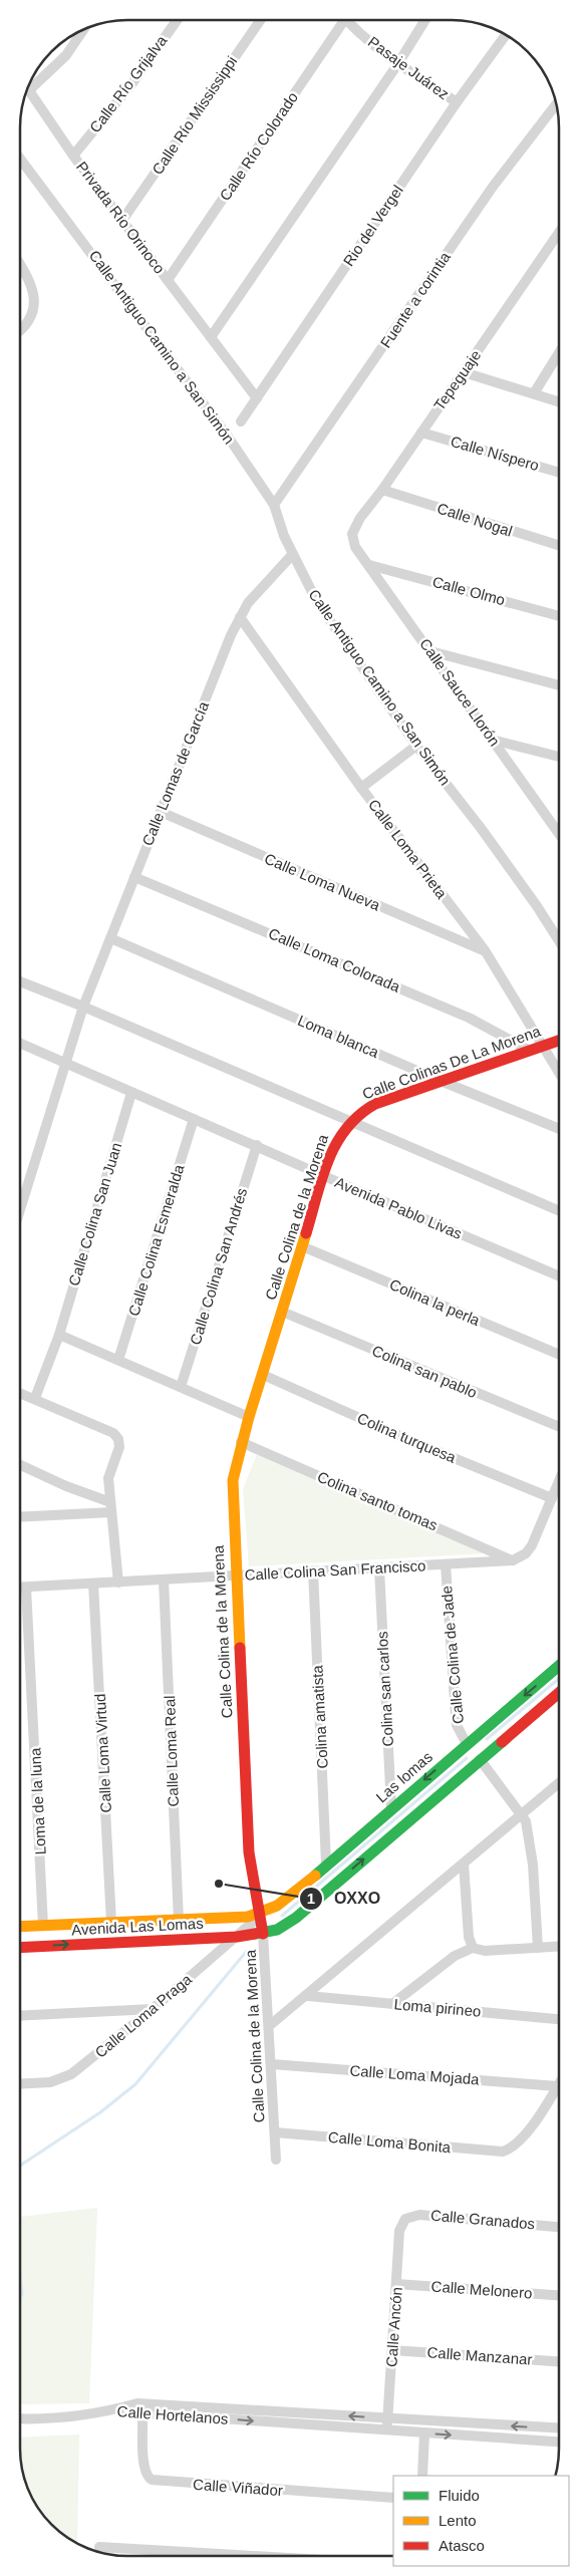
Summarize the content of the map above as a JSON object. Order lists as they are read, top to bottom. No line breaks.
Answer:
{"streets":{"street":["Pasaje Juárez","Calle Río Grijalva","Calle Río Mississippi","Calle Río Colorado","Privada Río Orinoco","Rio del Vergel","Fuente a corintia","Calle Antiguo Camino a San Simón","Tepeguaje","Calle Níspero","Calle Nogal","Calle Olmo","Calle Sauce Llorón","Calle Lomas de García","Calle Loma Prieta","Calle Loma Nueva","Calle Loma Colorada","Loma blanca","Calle Colinas De La Morena","Avenida Pablo Livas","Calle Colina San Juan","Calle Colina de la Morena","Calle Colina Esmeralda","Calle Colina San Andrés","Colina la perla","Colina san pablo","Colina turquesa","Colina santo tomas","Calle Colina San Francisco","Calle Colina de Jade","Colina san carlos","Colina amatista","Calle Loma Real","Calle Loma Virtud","Las lomas","Loma de la luna","Avenida Las Lomas","Loma pirineo","Calle Loma Praga","Calle Loma Mojada","Calle Loma Bonita","Calle Granados","Calle Melonero","Calle Ancón","Calle Manzanar","Calle Hortelanos","Calle Viñador"]},"crossings":[["Pasaje Juárez","Rio del Vergel"],["Calle Río Grijalva","Privada Río Orinoco"],["Calle Río Mississippi","Privada Río Orinoco"],["Calle Río Colorado","Privada Río Orinoco"],["Privada Río Orinoco","Rio del Vergel"],["Fuente a corintia","Calle Antiguo Camino a San Simón"],["Calle Antiguo Camino a San Simón","Calle Lomas de García"],["Tepeguaje","Calle Níspero"],["Tepeguaje","Calle Nogal"],["Tepeguaje","Calle Sauce Llorón"],["Calle Olmo","Calle Sauce Llorón"],["Calle Lomas de García","Calle Loma Prieta"],["Calle Lomas de García","Calle Loma Nueva"],["Calle Lomas de García","Calle Loma Colorada"],["Calle Lomas de García","Loma blanca"],["Calle Lomas de García","Avenida Pablo Livas"],["Calle Loma Prieta","Calle Loma Nueva"],["Calle Loma Prieta","Calle Colinas De La Morena"],["Calle Loma Colorada","Calle Colinas De La Morena"],["Loma blanca","Calle Colinas De La Morena"],["Calle Colinas De La Morena","Calle Colina de la Morena"],["Avenida Pablo Livas","Calle Colina San Juan"],["Avenida Pablo Livas","Calle Colina de la Morena"],["Avenida Pablo Livas","Calle Colina Esmeralda"],["Avenida Pablo Livas","Calle Colina San Andrés"],["Calle Colina de la Morena","Colina la perla"],["Calle Colina de la Morena","Colina san pablo"],["Calle Colina de la Morena","Colina turquesa"],["Calle Colina de la Morena","Colina santo tomas"],["Calle Colina de la Morena","Calle Colina San Francisco"],["Calle Colina de la Morena","Las lomas"],["Calle Colina de la Morena","Avenida Las Lomas"],["Calle Colina de la Morena","Calle Loma Praga"],["Calle Colina de la Morena","Calle Loma Mojada"],["Calle Colina de la Morena","Calle Loma Bonita"],["Colina santo tomas","Calle Colina San Francisco"],["Calle Colina San Francisco","Calle Colina de Jade"],["Calle Colina San Francisco","Colina san carlos"],["Calle Colina San Francisco","Colina amatista"],["Calle Colina San Francisco","Calle Loma Real"],["Calle Colina San Francisco","Calle Loma Virtud"],["Calle Colina San Francisco","Loma de la luna"],["Calle Colina de Jade","Las lomas"],["Colina san carlos","Las lomas"],["Colina amatista","Las lomas"],["Calle Loma Real","Avenida Las Lomas"],["Calle Loma Virtud","Avenida Las Lomas"],["Las lomas","Avenida Las Lomas"],["Las lomas","Calle Loma Praga"],["Loma de la luna","Avenida Las Lomas"],["Avenida Las Lomas","Calle Loma Praga"],["Calle Loma Mojada","Calle Loma Bonita"],["Calle Granados","Calle Ancón"],["Calle Melonero","Calle Ancón"],["Calle Ancón","Calle Manzanar"],["Calle Ancón","Calle Hortelanos"],["Calle Hortelanos","Calle Viñador"]],"places":["OXXO"],"legend":["Fluido","Lento","Atasco"]}
